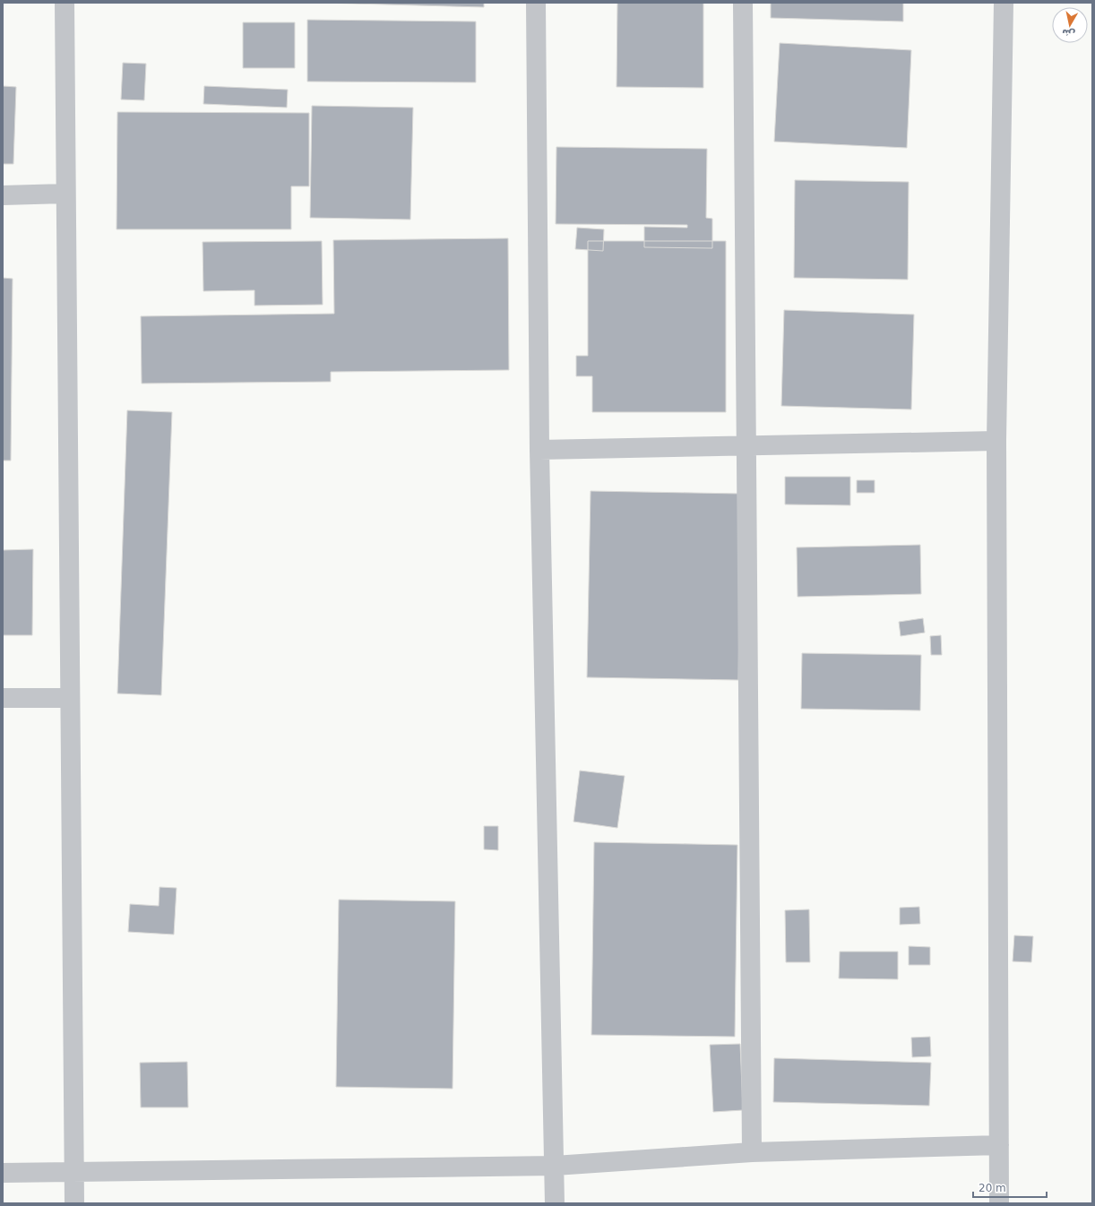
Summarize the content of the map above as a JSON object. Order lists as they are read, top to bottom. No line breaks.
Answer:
{"scale_bar":"20 m","north":"bottom"}
